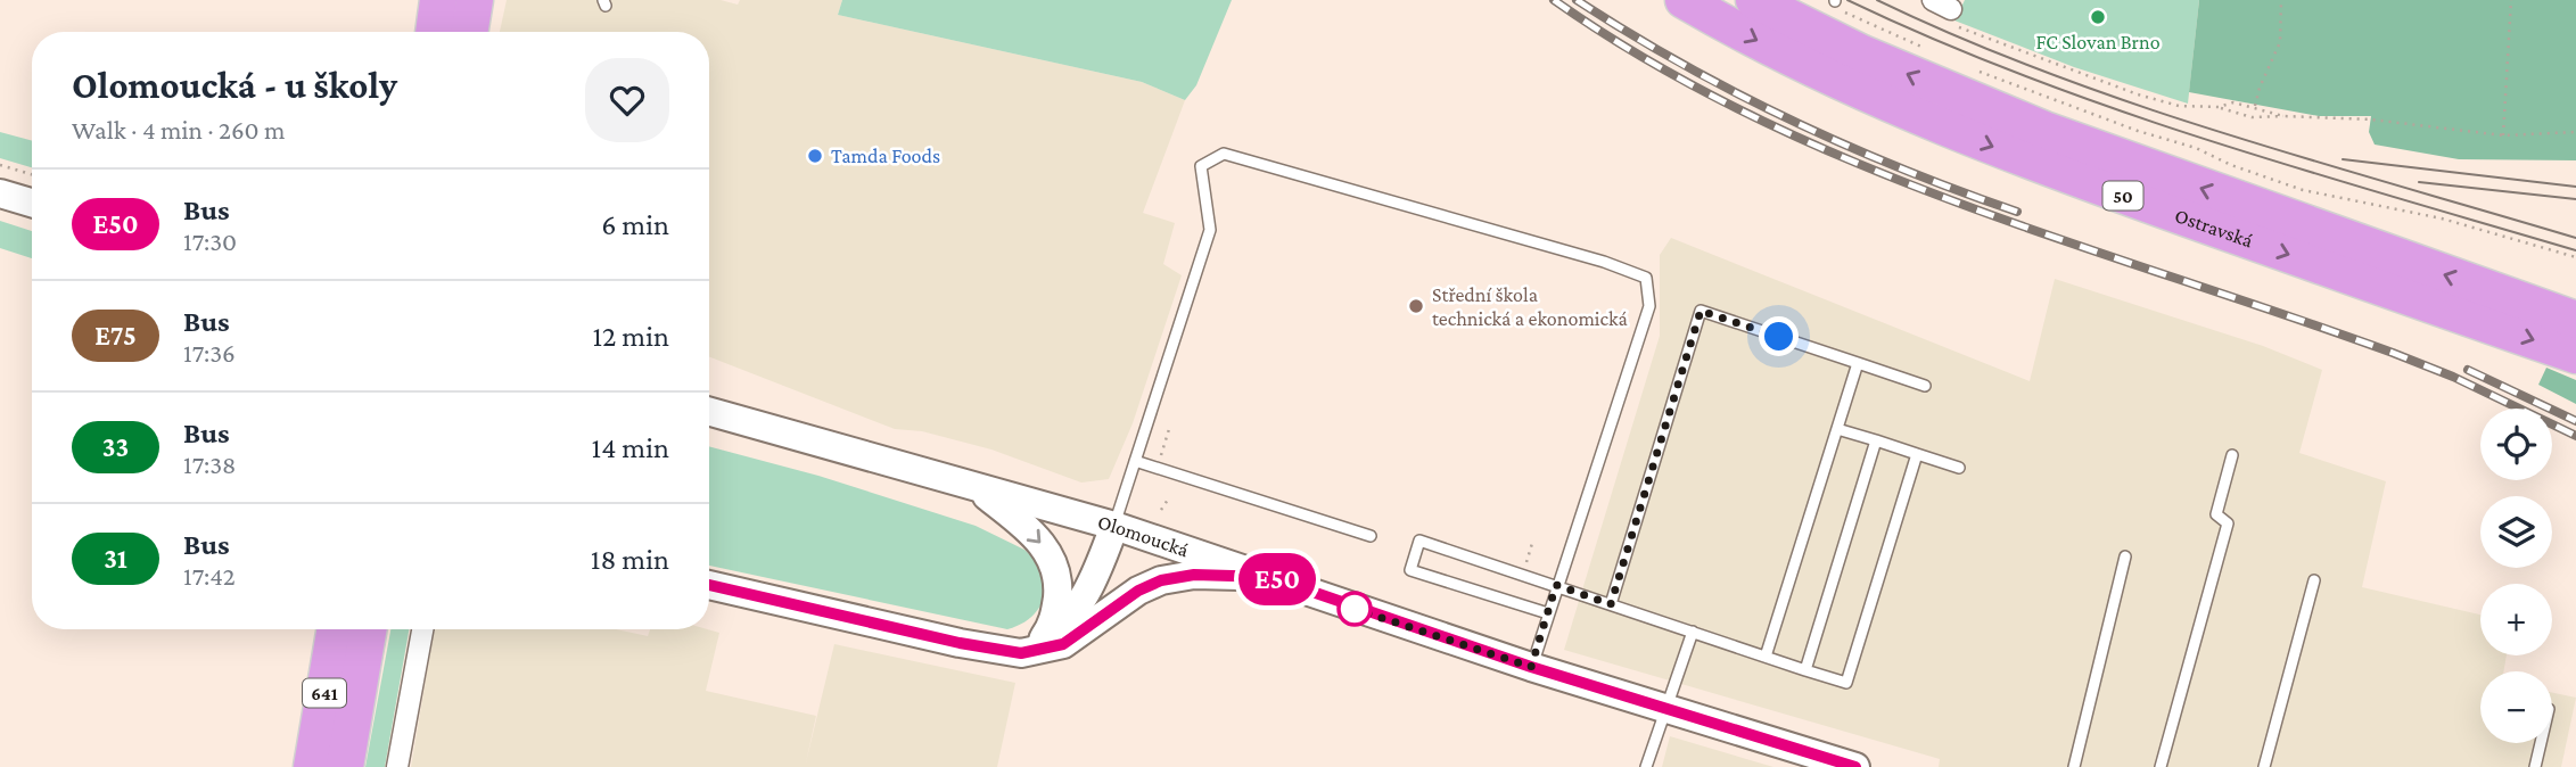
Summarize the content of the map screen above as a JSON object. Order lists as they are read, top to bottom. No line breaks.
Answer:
{"streets":{"highway":["50","Ostravská","641"],"main road":["Olomoucká"]},"places":["FC Slovan Brno","Tamda Foods","Střední škola technická a ekonomická"],"lines":["bus line E50"],"page":{"on_map":"E50","heading":["Olomoucká - u školy","Walk · 4 min · 260 m"],"list":[{"mark":"E50","name":"Bus","note":"17:30","value":"6 min"},{"mark":"E75","name":"Bus","note":"17:36","value":"12 min"},{"mark":"33","name":"Bus","note":"17:38","value":"14 min"},{"mark":"31","name":"Bus","note":"17:42","value":"18 min"}],"map_buttons":["+","−"]}}
